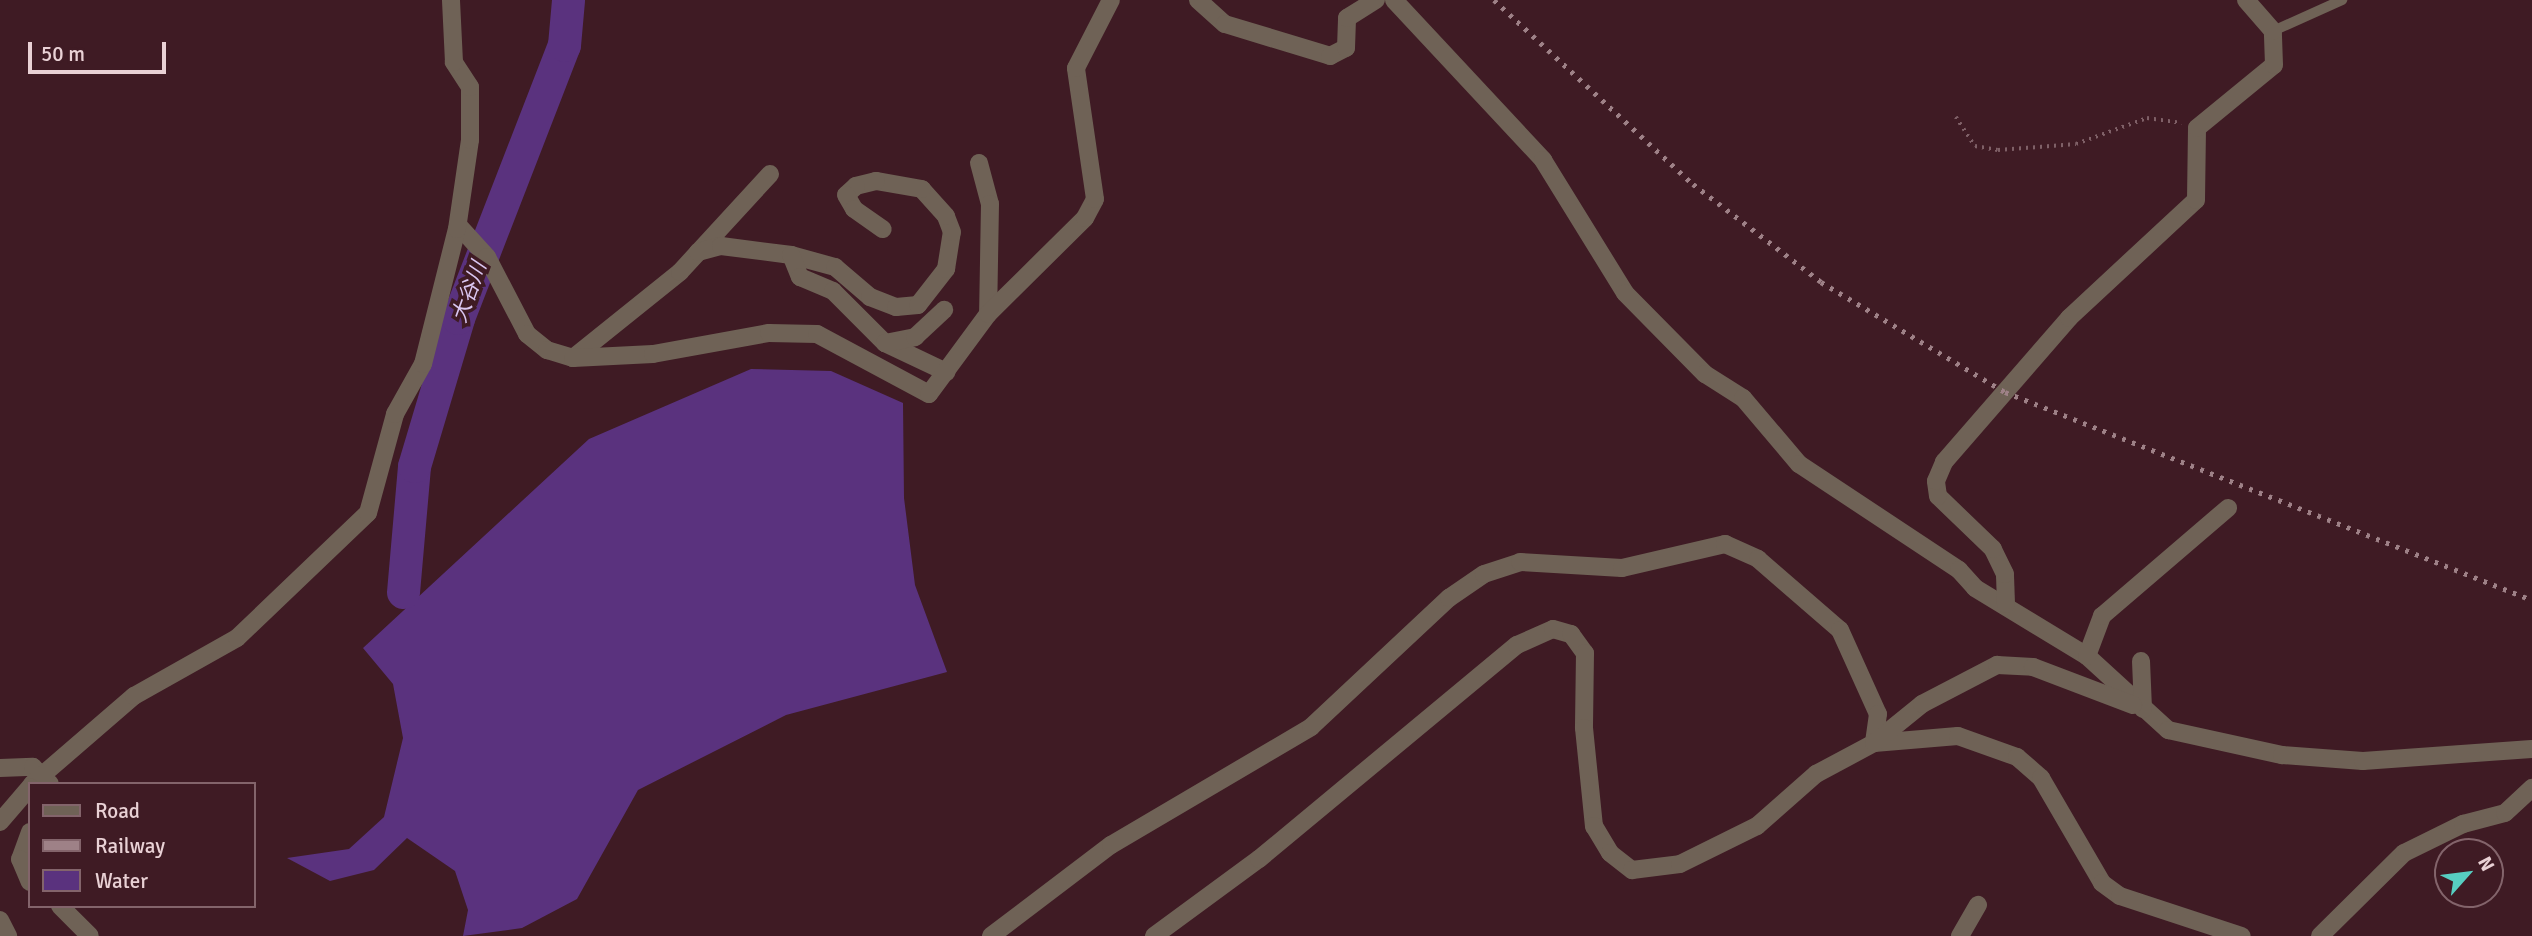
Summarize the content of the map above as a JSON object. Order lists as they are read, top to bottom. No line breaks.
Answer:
{"water":["大谷川"],"legend":["Road","Railway","Water"],"scale_bar":"50 m","north":"top right"}
